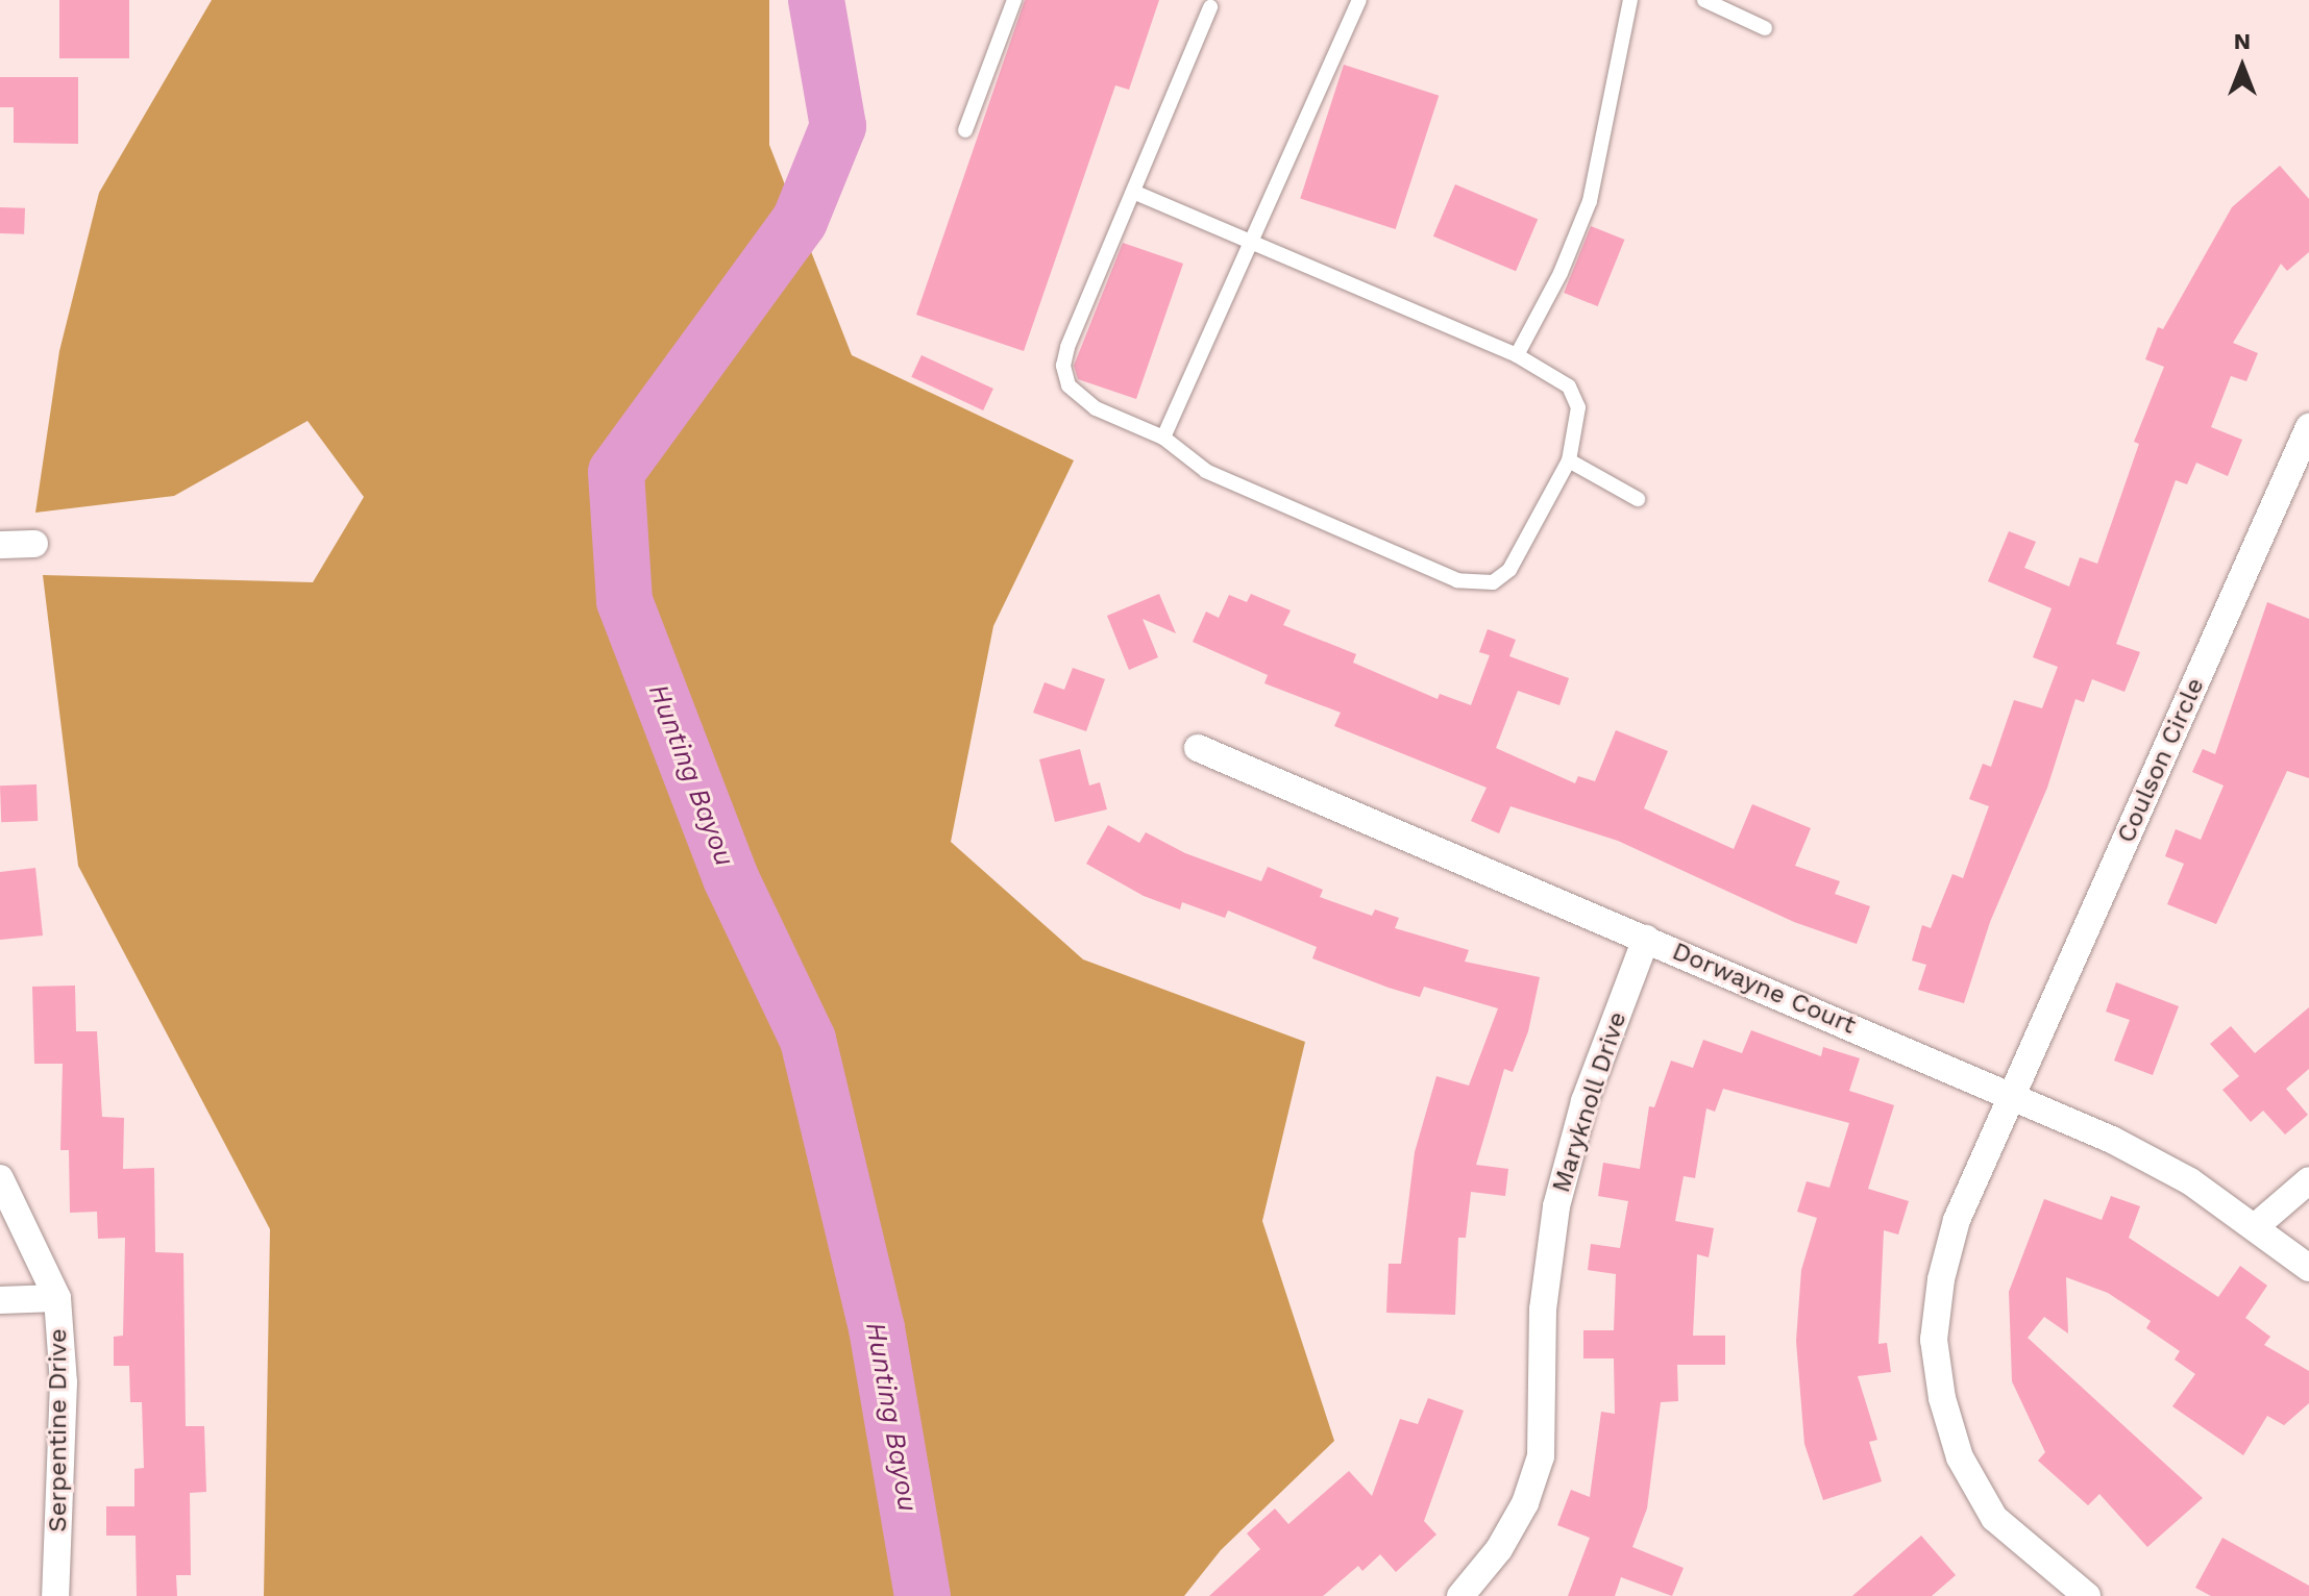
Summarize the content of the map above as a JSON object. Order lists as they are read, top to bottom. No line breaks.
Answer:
{"streets":{"street":["Coulson Circle","Dorwayne Court","Maryknoll Drive","Serpentine Drive"]},"crossings":[["Coulson Circle","Dorwayne Court"],["Dorwayne Court","Maryknoll Drive"]],"water":["Hunting Bayou"],"north":"top"}
